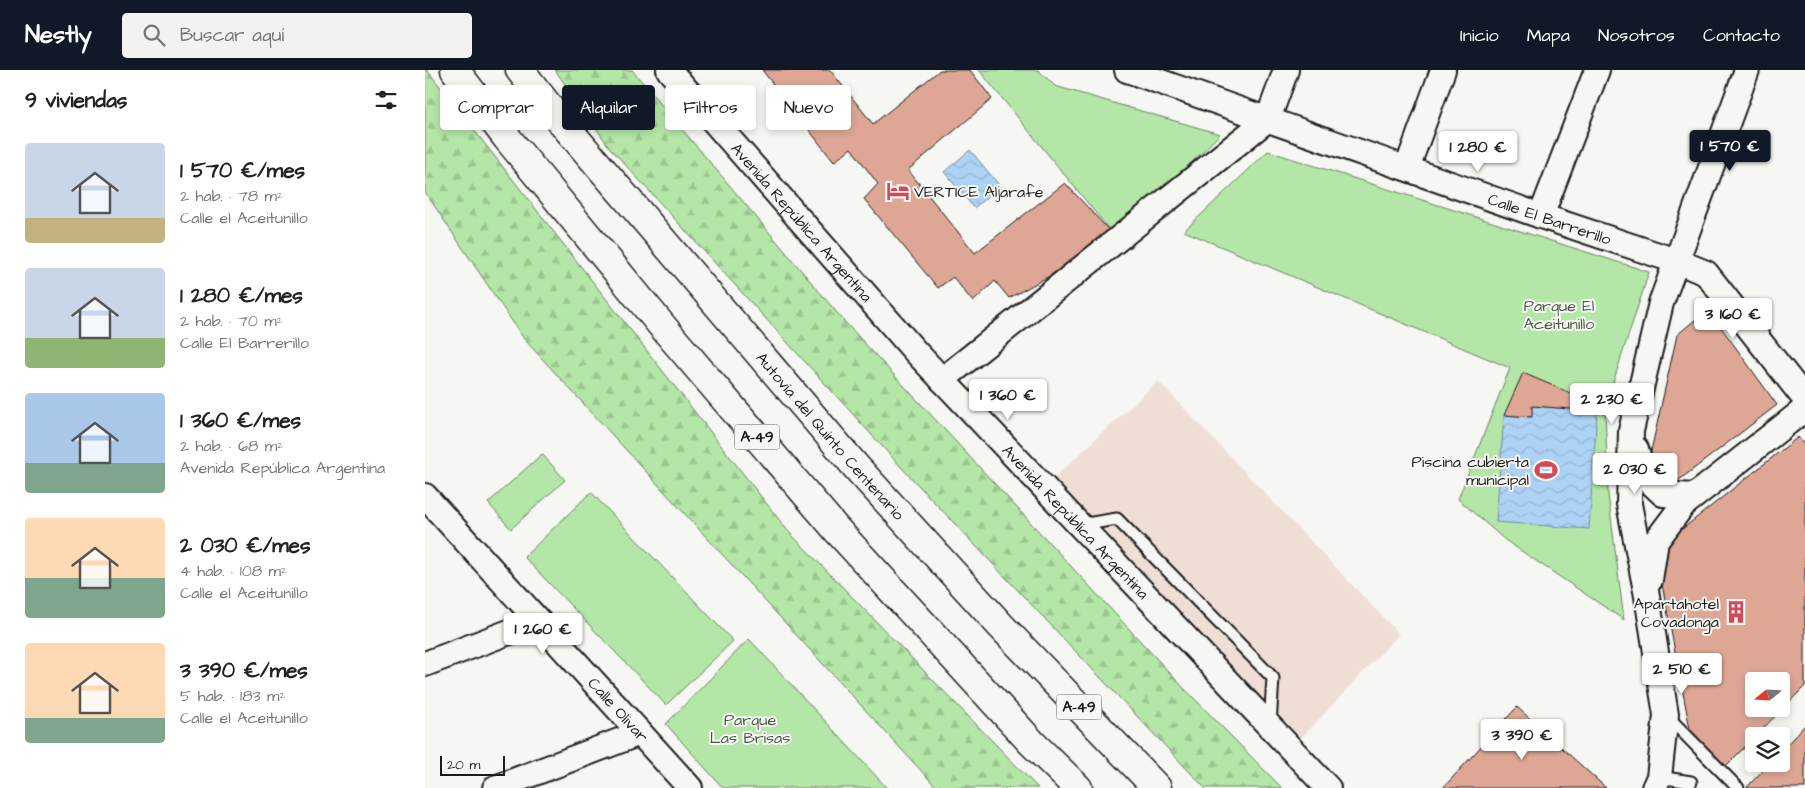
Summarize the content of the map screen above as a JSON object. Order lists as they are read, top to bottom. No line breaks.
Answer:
{"streets":{"highway":["Autovía del Quinto Centenario","A-49"],"street":["Calle El Barrerillo","Avenida República Argentina","Calle Olivar"]},"parks":["Parque El Aceitunillo","Parque Las Brisas"],"places":{"hotel":["VERTICE Aljarafe"],"sports":["Piscina cubierta municipal"],"building":["Apartahotel Covadonga"]},"scale_bar":"20 m","north":"left","page":{"header":"Nestly","search":"Buscar aquí","nav":["Inicio","Mapa","Nosotros","Contacto"],"heading":"9 viviendas","chip":["Comprar","Alquilar","Filtros","Nuevo"],"list":[{"name":"1 570 €/mes","note":"2 hab. · 78 m² · Calle el Aceitunillo"},{"name":"1 280 €/mes","note":"2 hab. · 70 m² · Calle El Barrerillo"},{"name":"1 360 €/mes","note":"2 hab. · 68 m² · Avenida República Argentina"},{"name":"2 030 €/mes","note":"4 hab. · 108 m² · Calle el Aceitunillo"},{"name":"3 390 €/mes","note":"5 hab. · 183 m² · Calle el Aceitunillo"}],"price":["1 570 €","1 280 €","3 160 €","1 360 €","2 230 €","2 030 €","1 260 €","2 510 €","3 390 €"],"scale":"20 m"}}
